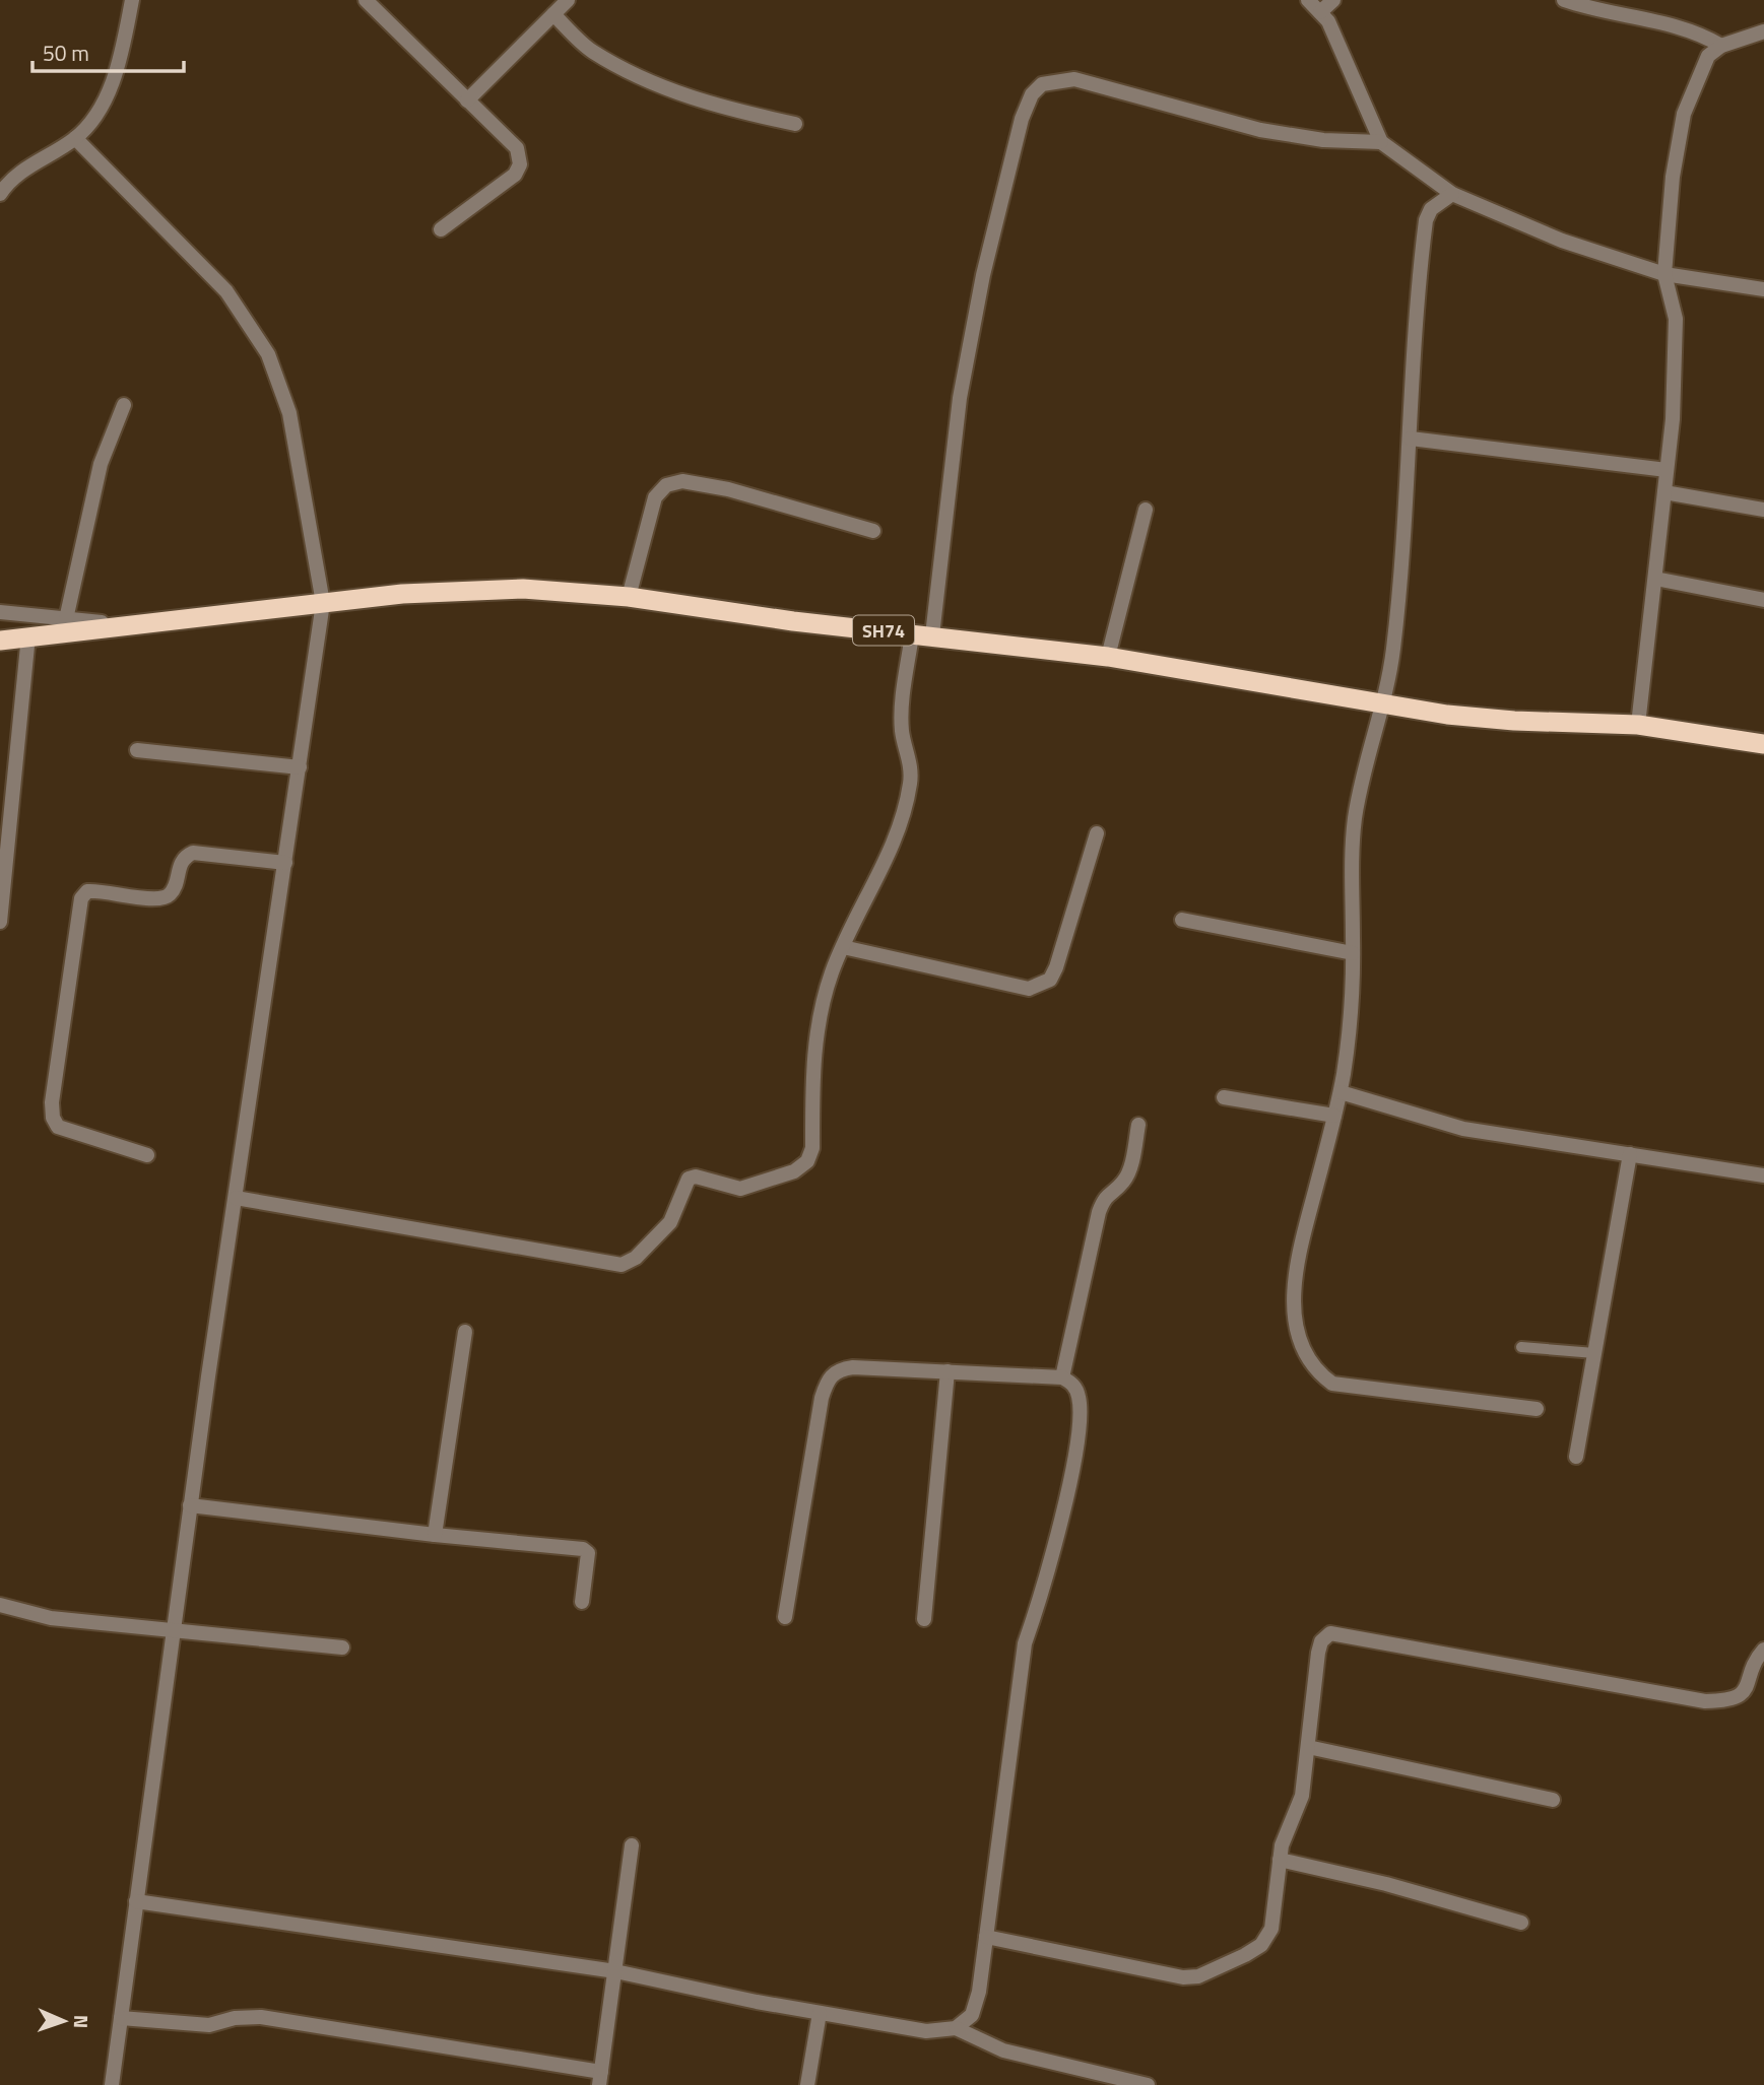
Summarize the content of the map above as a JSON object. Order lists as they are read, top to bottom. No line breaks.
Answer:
{"streets":{"highway":["SH74"]},"scale_bar":"50 m","north":"right"}
